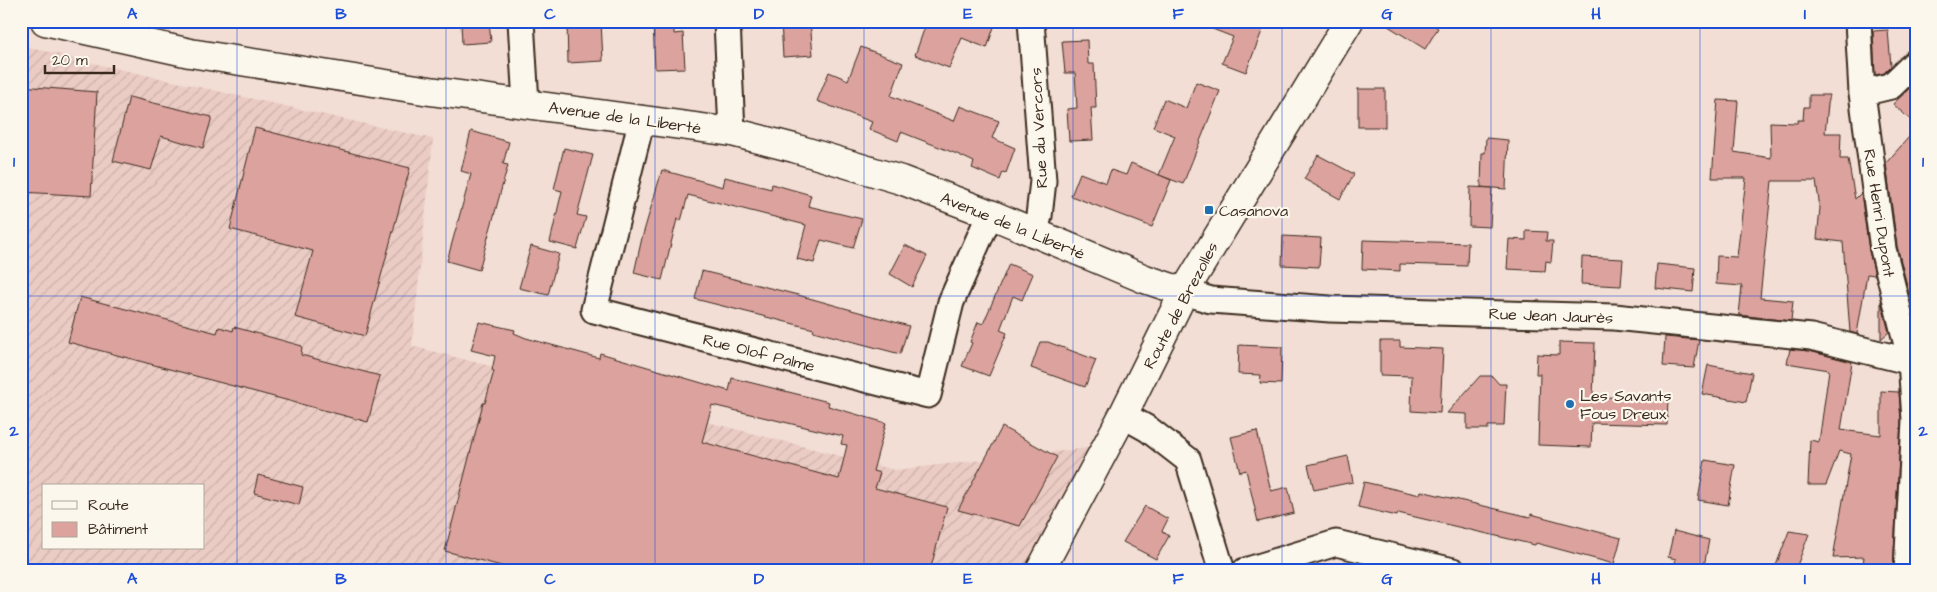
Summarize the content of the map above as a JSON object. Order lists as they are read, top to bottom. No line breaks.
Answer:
{"streets":{"street":["Avenue de la Liberté","Rue du Vercors","Rue Henri Dupont","Route de Brezolles","Rue Jean Jaurès","Rue Olof Palme"]},"crossings":[["Avenue de la Liberté","Rue du Vercors"],["Avenue de la Liberté","Route de Brezolles"],["Avenue de la Liberté","Rue Jean Jaurès"],["Avenue de la Liberté","Rue Olof Palme"],["Rue Henri Dupont","Rue Jean Jaurès"],["Route de Brezolles","Rue Jean Jaurès"]],"places":{"transit":["Casanova"],"other":["Les Savants Fous Dreux"]},"legend":["Route","Bâtiment"],"scale_bar":"20 m","grid":{"columns":["A","B","C","D","E","F","G","H","I"],"rows":["1","2"]}}
